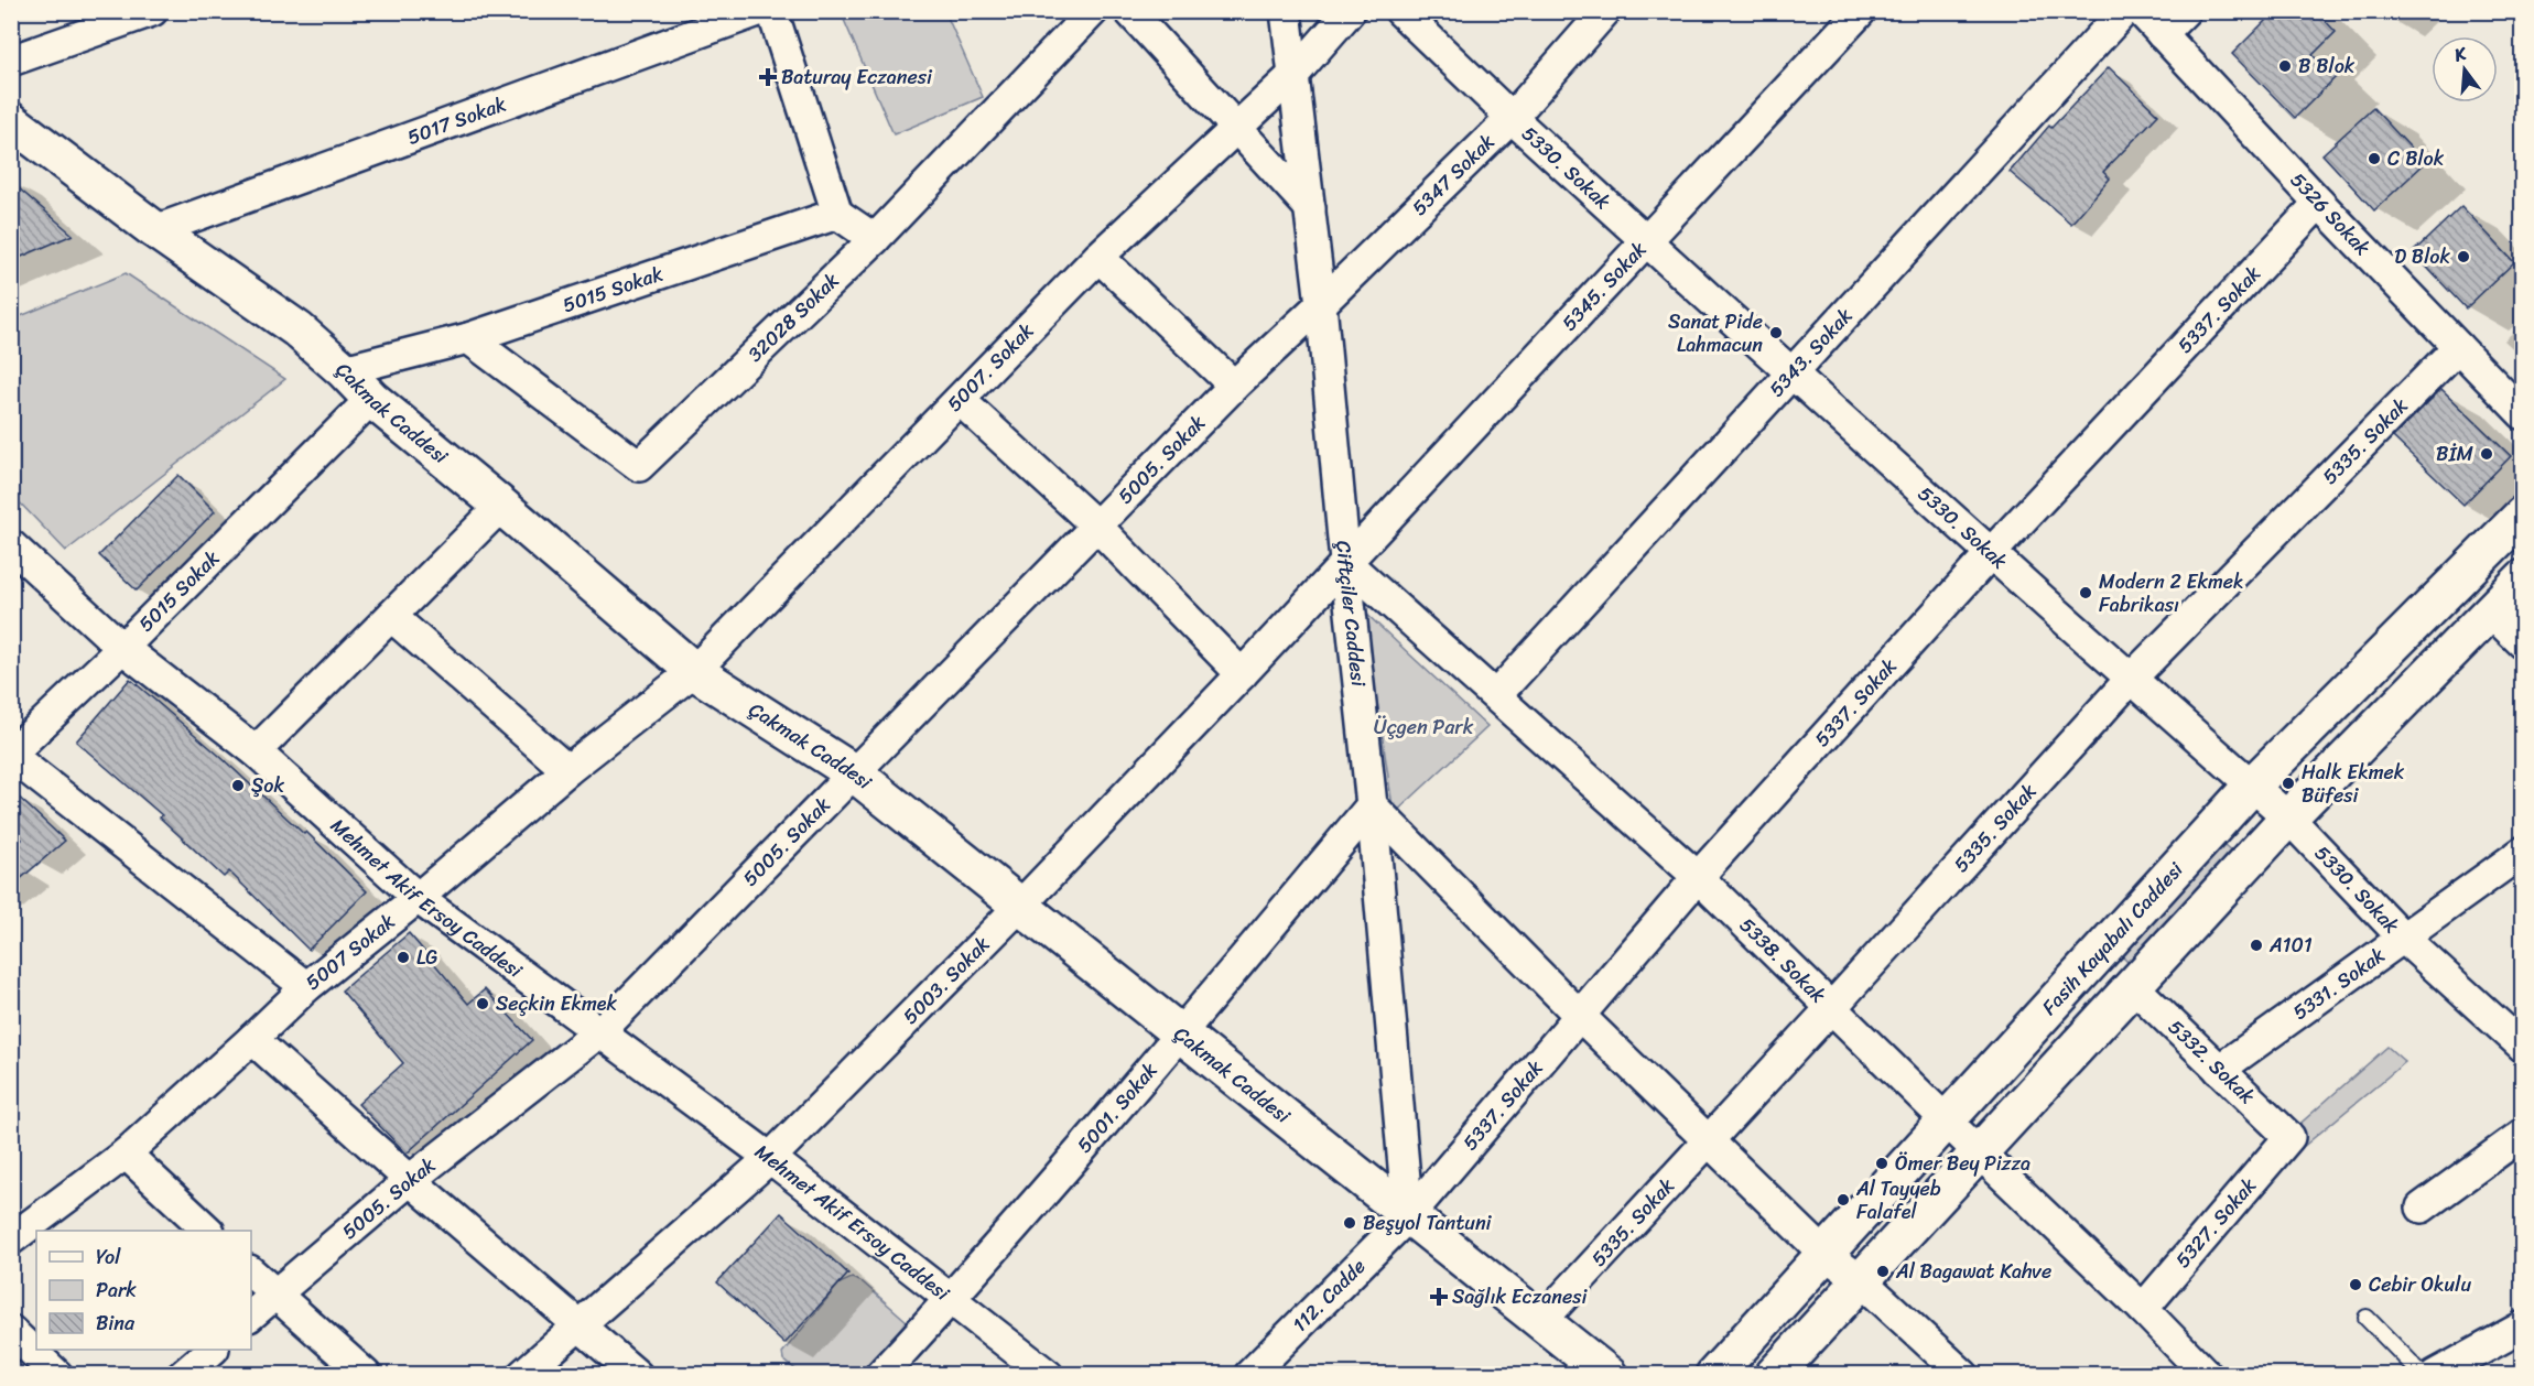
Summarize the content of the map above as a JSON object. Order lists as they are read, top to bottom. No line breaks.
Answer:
{"streets":{"street":["5017 Sokak","5330. Sokak","5347 Sokak","5326 Sokak","5345. Sokak","5015 Sokak","5337. Sokak","32028 Sokak","5343. Sokak","5007. Sokak","Çakmak Caddesi","5335. Sokak","5005. Sokak","Çiftçiler Caddesi","Mehmet Akif Ersoy Caddesi","Fasih Kayabalı Caddesi","5007 Sokak","5338. Sokak","5003. Sokak","5331. Sokak","5332. Sokak","5001. Sokak","5327. Sokak","112. Cadde"]},"crossings":[["5017 Sokak","Çakmak Caddesi"],["5330. Sokak","5347 Sokak"],["5330. Sokak","5345. Sokak"],["5330. Sokak","5337. Sokak"],["5330. Sokak","5343. Sokak"],["5330. Sokak","5335. Sokak"],["5330. Sokak","Fasih Kayabalı Caddesi"],["5330. Sokak","5331. Sokak"],["5347 Sokak","5005. Sokak"],["5347 Sokak","Çiftçiler Caddesi"],["5326 Sokak","5337. Sokak"],["5326 Sokak","5335. Sokak"],["5345. Sokak","Çiftçiler Caddesi"],["5345. Sokak","5338. Sokak"],["5345. Sokak","5003. Sokak"],["5015 Sokak","32028 Sokak"],["5015 Sokak","Çakmak Caddesi"],["5015 Sokak","Mehmet Akif Ersoy Caddesi"],["5337. Sokak","Çakmak Caddesi"],["5337. Sokak","Çiftçiler Caddesi"],["5337. Sokak","5338. Sokak"],["5337. Sokak","112. Cadde"],["5343. Sokak","5338. Sokak"],["5007. Sokak","Çakmak Caddesi"],["5007. Sokak","Çiftçiler Caddesi"],["5007. Sokak","5007 Sokak"],["Çakmak Caddesi","5335. Sokak"],["Çakmak Caddesi","5005. Sokak"],["Çakmak Caddesi","Çiftçiler Caddesi"],["Çakmak Caddesi","5007 Sokak"],["Çakmak Caddesi","5003. Sokak"],["Çakmak Caddesi","5001. Sokak"],["Çakmak Caddesi","112. Cadde"],["5335. Sokak","5338. Sokak"],["5005. Sokak","Çiftçiler Caddesi"],["5005. Sokak","Mehmet Akif Ersoy Caddesi"],["Çiftçiler Caddesi","5338. Sokak"],["Çiftçiler Caddesi","5003. Sokak"],["Çiftçiler Caddesi","5001. Sokak"],["Çiftçiler Caddesi","112. Cadde"],["Mehmet Akif Ersoy Caddesi","5007 Sokak"],["Mehmet Akif Ersoy Caddesi","5003. Sokak"],["Mehmet Akif Ersoy Caddesi","5001. Sokak"],["Fasih Kayabalı Caddesi","5338. Sokak"],["5338. Sokak","5003. Sokak"],["5338. Sokak","5327. Sokak"],["5331. Sokak","5332. Sokak"],["5332. Sokak","5327. Sokak"]],"parks":["Üçgen Park"],"places":{"other":["B Blok","C Blok","D Blok","Sanat Pide Lahmacun","BİM","Modern 2 Ekmek Fabrikası","Halk Ekmek Büfesi","Şok","A101","LG","Seçkin Ekmek","Ömer Bey Pizza","Al Tayyeb Falafel","Beşyol Tantuni","Al Bagawat Kahve","Cebir Okulu"],"health":["Baturay Eczanesi","Sağlık Eczanesi"]},"legend":["Yol","Park","Bina"],"north":"top"}
